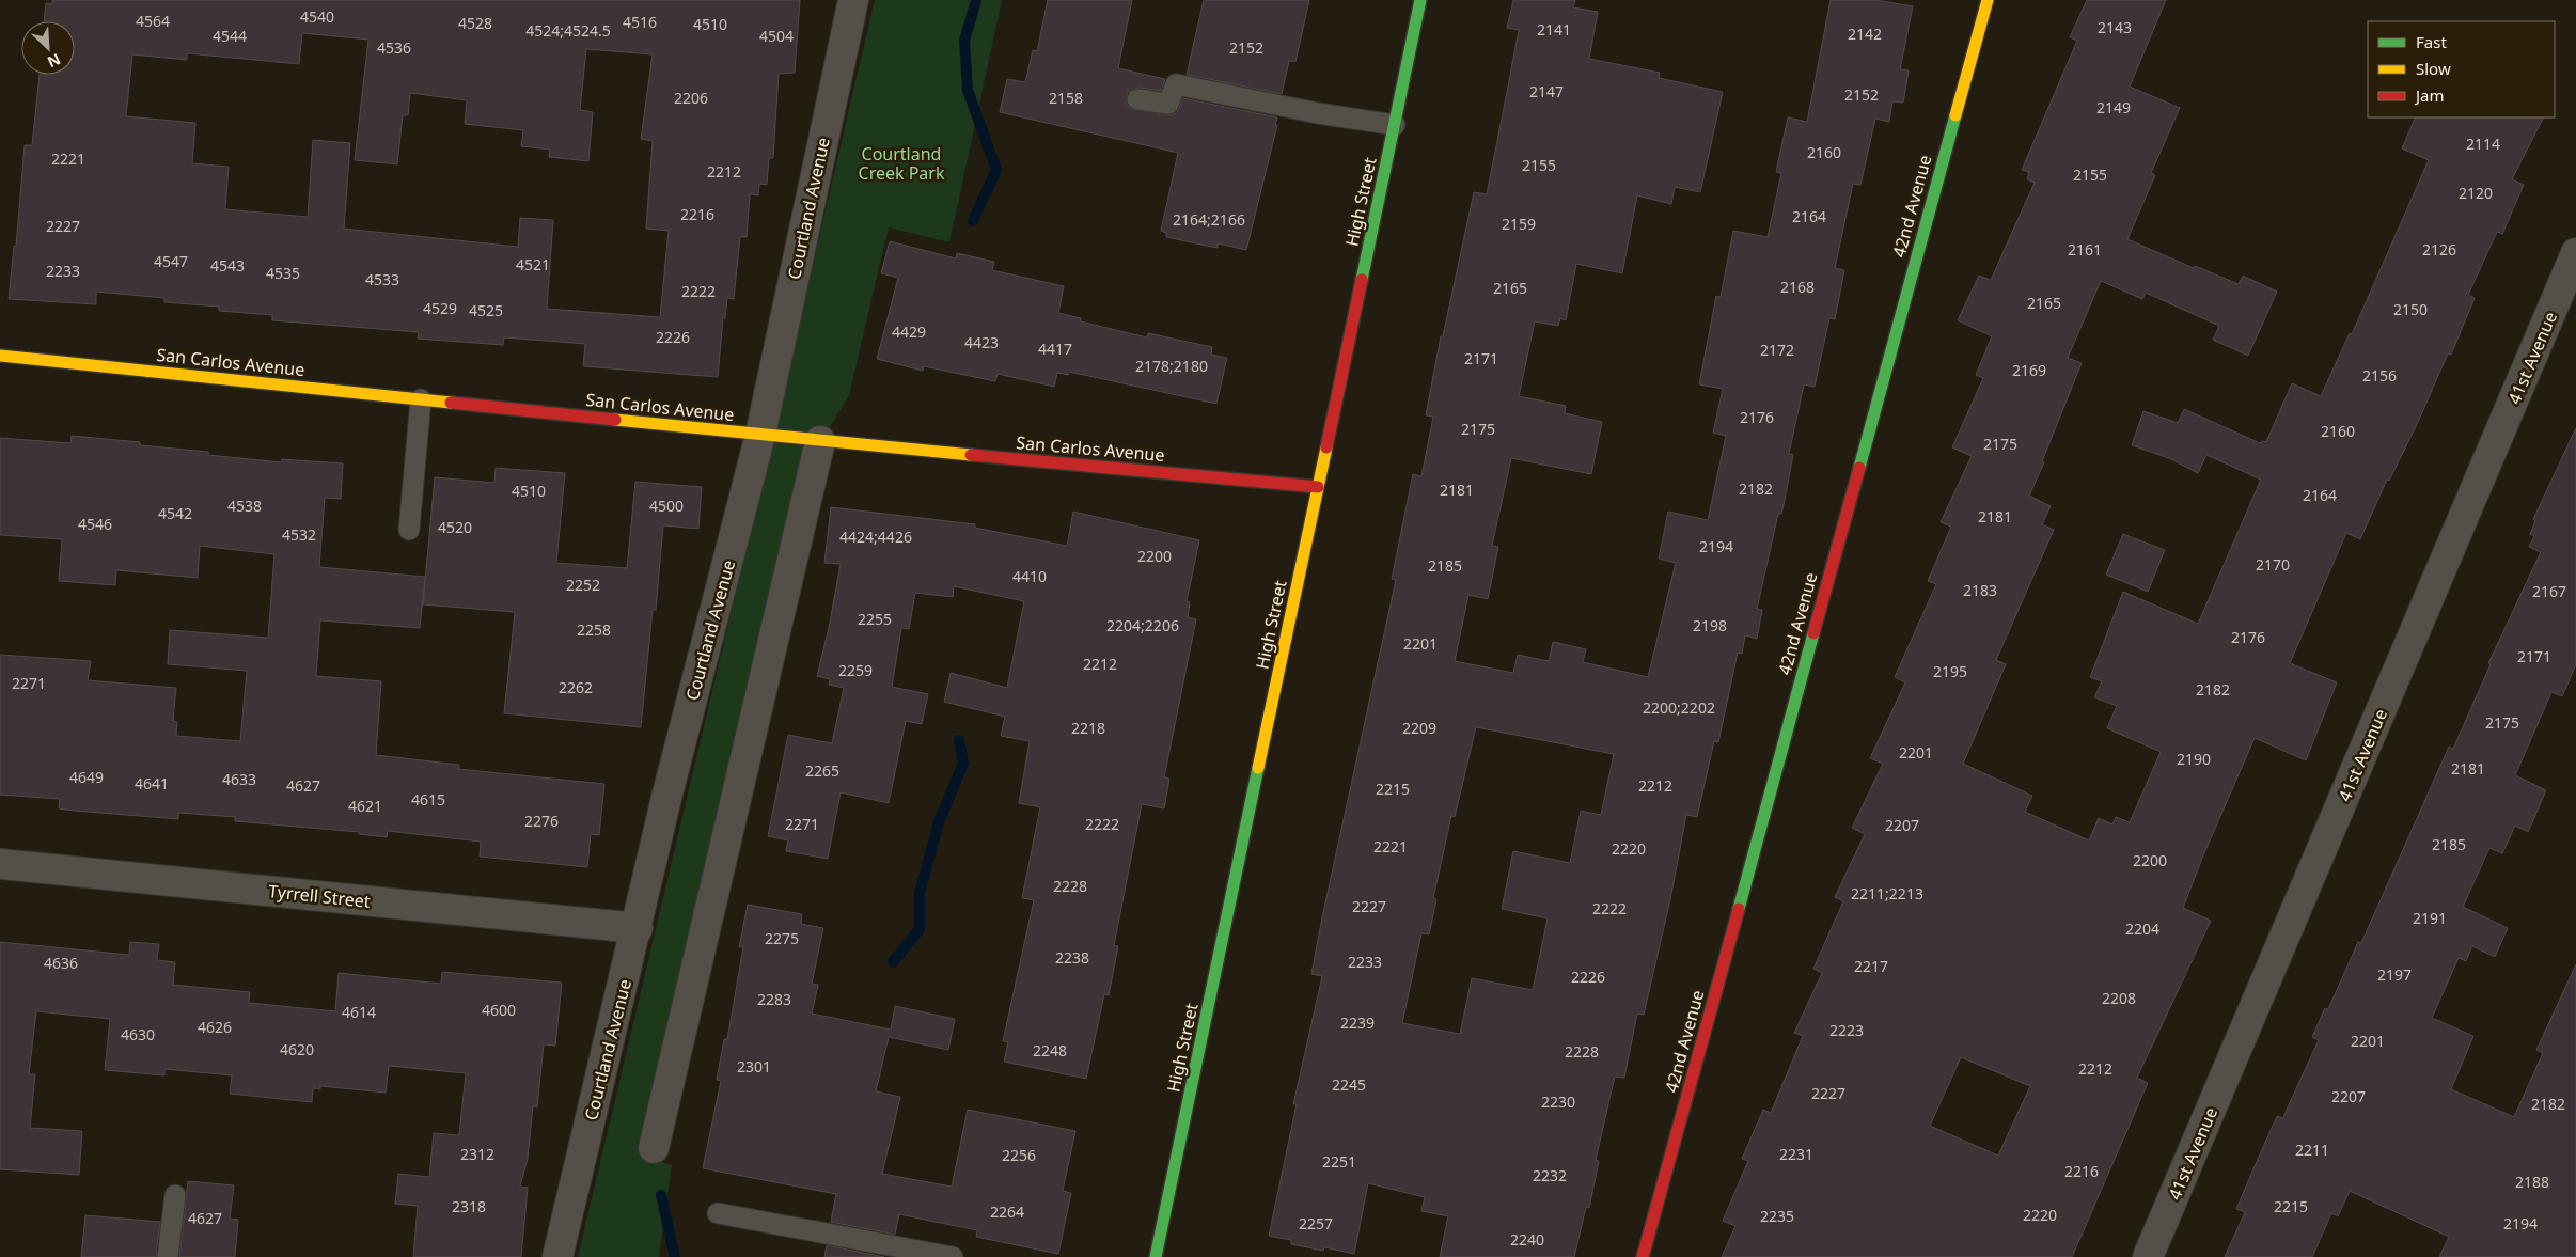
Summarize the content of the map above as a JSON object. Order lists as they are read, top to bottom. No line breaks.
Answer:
{"streets":{"street":["High Street","42nd Avenue","Courtland Avenue","41st Avenue","San Carlos Avenue","Tyrrell Street"]},"crossings":[["High Street","San Carlos Avenue"],["Courtland Avenue","San Carlos Avenue"],["Courtland Avenue","Tyrrell Street"]],"parks":["Courtland Creek Park"],"house_numbers":["4540","4564","4516","4528","4510","2143","2141","4524;4524.5","2142","4544","4504","4536","2152","2147","2152","2206","2158","2149","2114","2160","2221","2155","2212","2155","2120","2216","2164","2164;2166","2159","2227","2161","2126","4547","4521","4543","2233","4535","4533","2168","2165","2222","2165","4529","2150","4525","4429","2226","4423","4417","2172","2171","2178;2180","2169","2156","2176","2175","2160","2175","2182","2181","4510","2164","4538","4500","4542","2181","4546","4520","4532","4424;4426","2194","2200","2170","2185","4410","2252","2183","2167","2255","2204;2206","2198","2258","2176","2201","2171","2212","2259","2195","2271","2262","2182","2200;2202","2175","2218","2209","2201","2190","2181","2265","4649","4633","4641","4627","2212","2215","4615","4621","2276","2271","2222","2207","2185","2221","2220","2200","2228","2211;2213","2227","2222","2191","2204","2275","2238","2233","4636","2217","2197","2226","2208","2283","4600","4614","2239","4626","2223","4630","2201","4620","2248","2228","2301","2212","2245","2227","2207","2230","2182","2211","2312","2231","2256","2251","2216","2232","2188","2318","2215","2264","2220","2235","4627","2257","2194","2240"],"legend":["Fast","Slow","Jam"],"north":"bottom right"}
